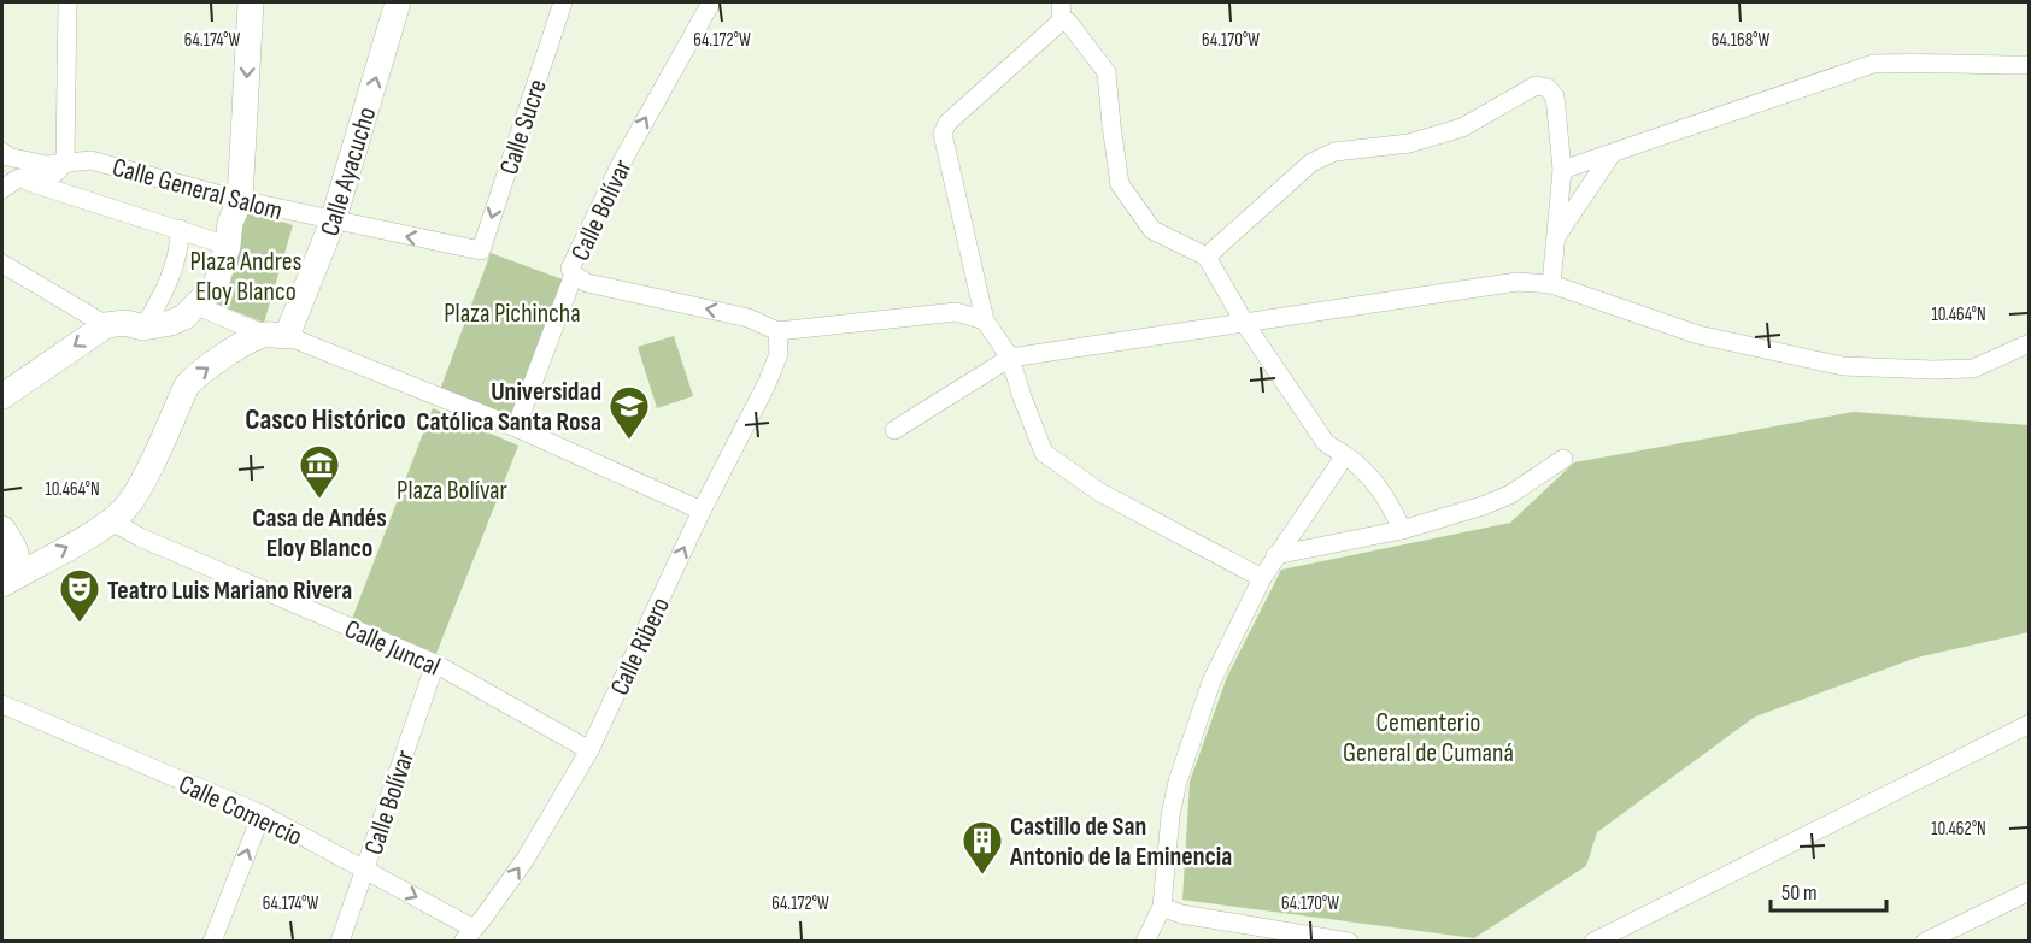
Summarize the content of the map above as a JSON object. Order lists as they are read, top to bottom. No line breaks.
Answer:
{"streets":{"street":["Calle Sucre","Calle Ayacucho","Calle General Salom","Calle Bolívar","Calle Ribero","Calle Juncal","Calle Comercio"]},"crossings":[["Calle Sucre","Calle General Salom"],["Calle Ayacucho","Calle General Salom"],["Calle Bolívar","Calle Juncal"],["Calle Bolívar","Calle Comercio"],["Calle Ribero","Calle Juncal"],["Calle Ribero","Calle Comercio"]],"one_way":["Calle Sucre","Calle Bolívar","Calle Ribero"],"districts":["Casco Histórico"],"parks":["Plaza Andres Eloy Blanco","Plaza Pichincha","Plaza Bolívar","Cementerio General de Cumaná"],"places":{"school or university":["Universidad Católica Santa Rosa"],"museum":["Casa de Andés Eloy Blanco"],"theatre":["Teatro Luis Mariano Rivera"],"building":["Castillo de San Antonio de la Eminencia"]},"scale_bar":"50 m","coordinates":["64.174°W","64.172°W","64.170°W","64.168°W","10.464°N","10.462°N"]}
